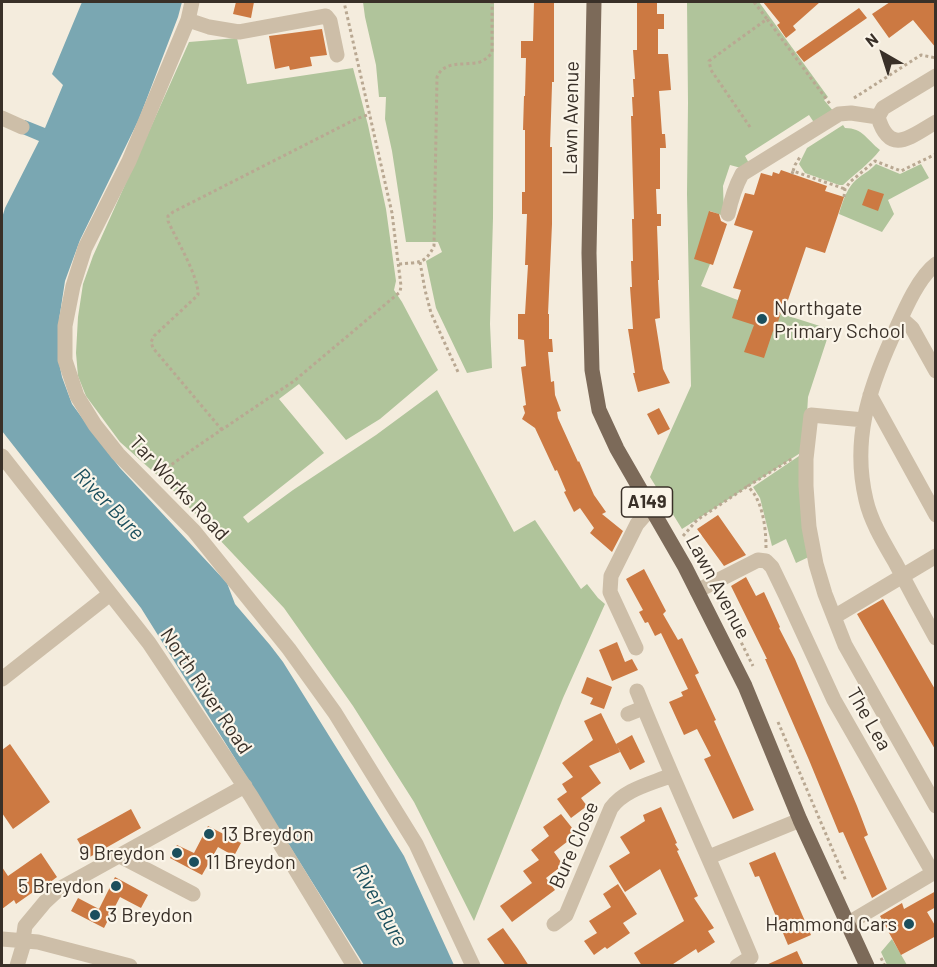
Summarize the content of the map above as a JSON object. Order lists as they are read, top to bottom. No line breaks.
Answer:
{"streets":{"main road":["Lawn Avenue","A149"],"street":["Tar Works Road","North River Road","The Lea","Bure Close"]},"crossings":[["Lawn Avenue","The Lea"]],"water":["River Bure"],"places":["Northgate Primary School","13 Breydon","9 Breydon","11 Breydon","5 Breydon","3 Breydon","Hammond Cars"],"north":"top left"}
